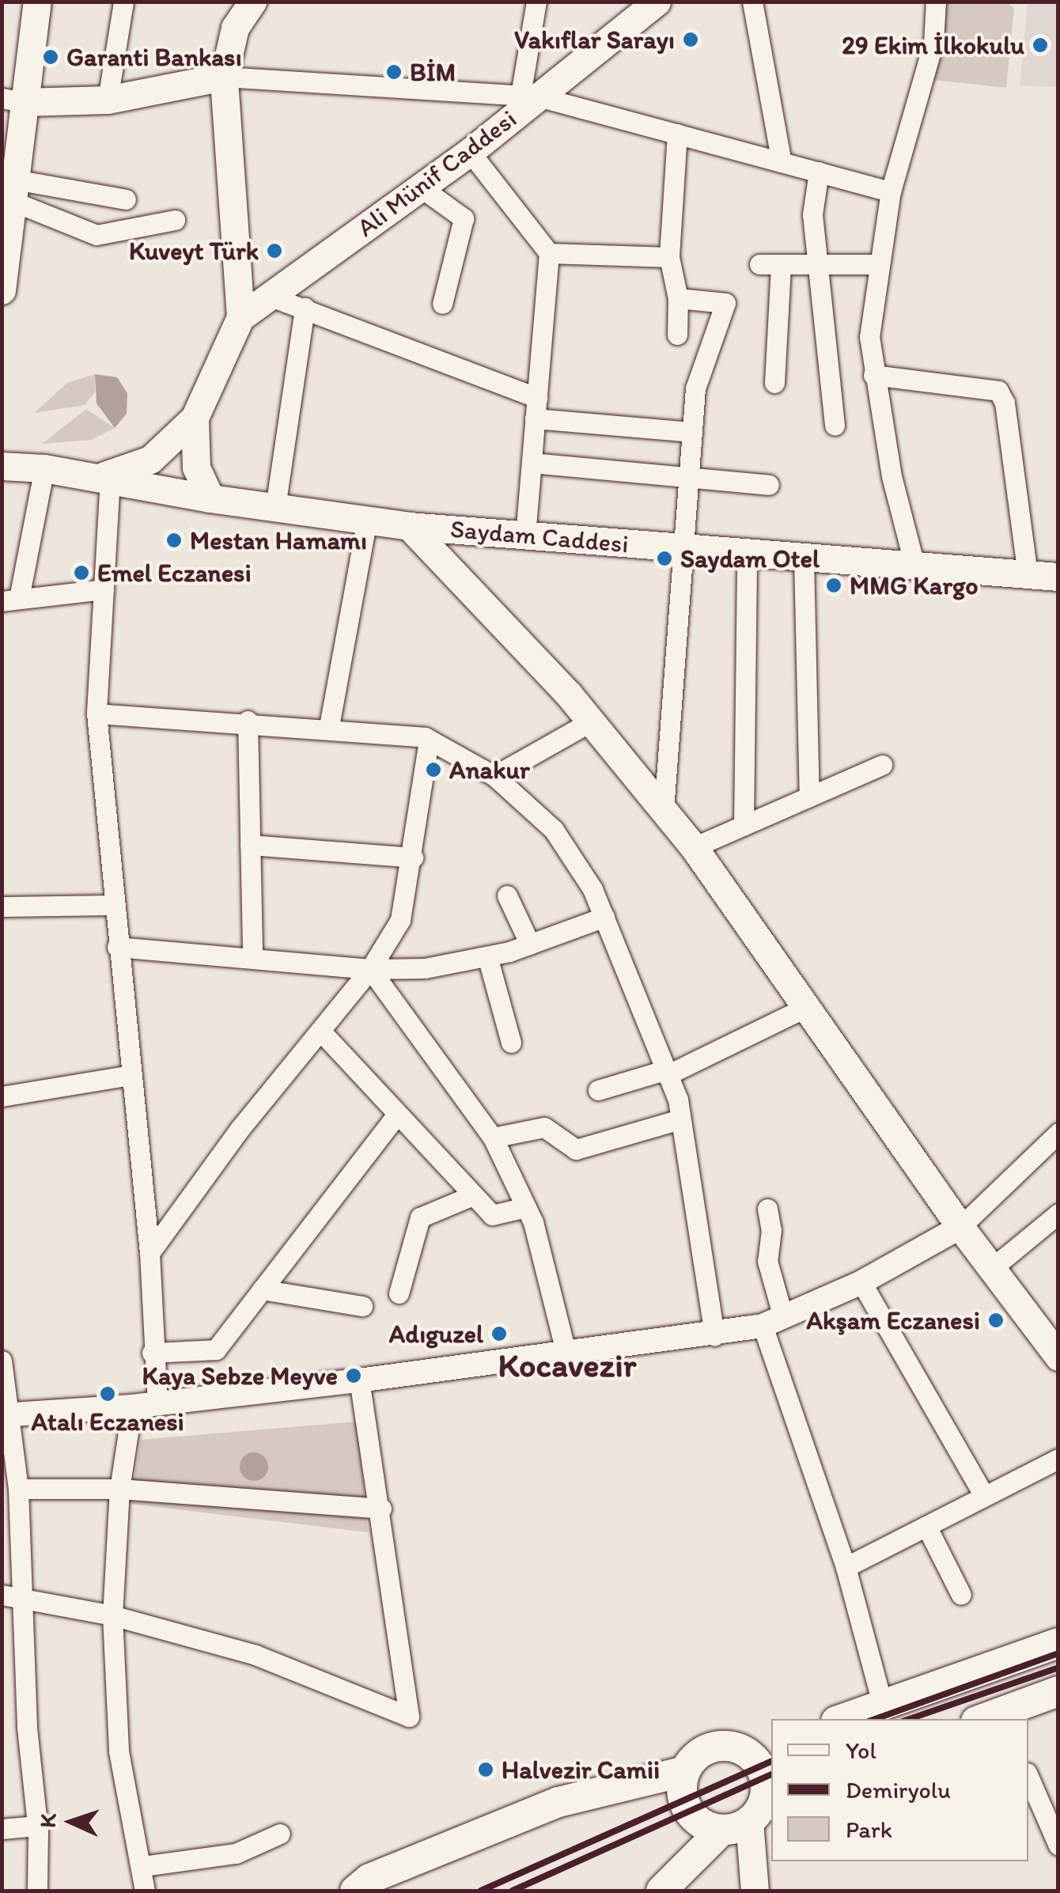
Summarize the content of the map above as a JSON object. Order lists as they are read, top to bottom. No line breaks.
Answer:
{"streets":{"main road":["Ali Münif Caddesi","Saydam Caddesi"]},"districts":["Kocavezir"],"places":["Vakıflar Sarayı","29 Ekim İlkokulu","Garanti Bankası","BİM","Kuveyt Türk","Mestan Hamamı","Saydam Otel","Emel Eczanesi","MMG Kargo","Anakur","Akşam Eczanesi","Adıguzel","Kaya Sebze Meyve","Atalı Eczanesi","Halvezir Camii"],"legend":["Yol","Demiryolu","Park"],"north":"left"}
